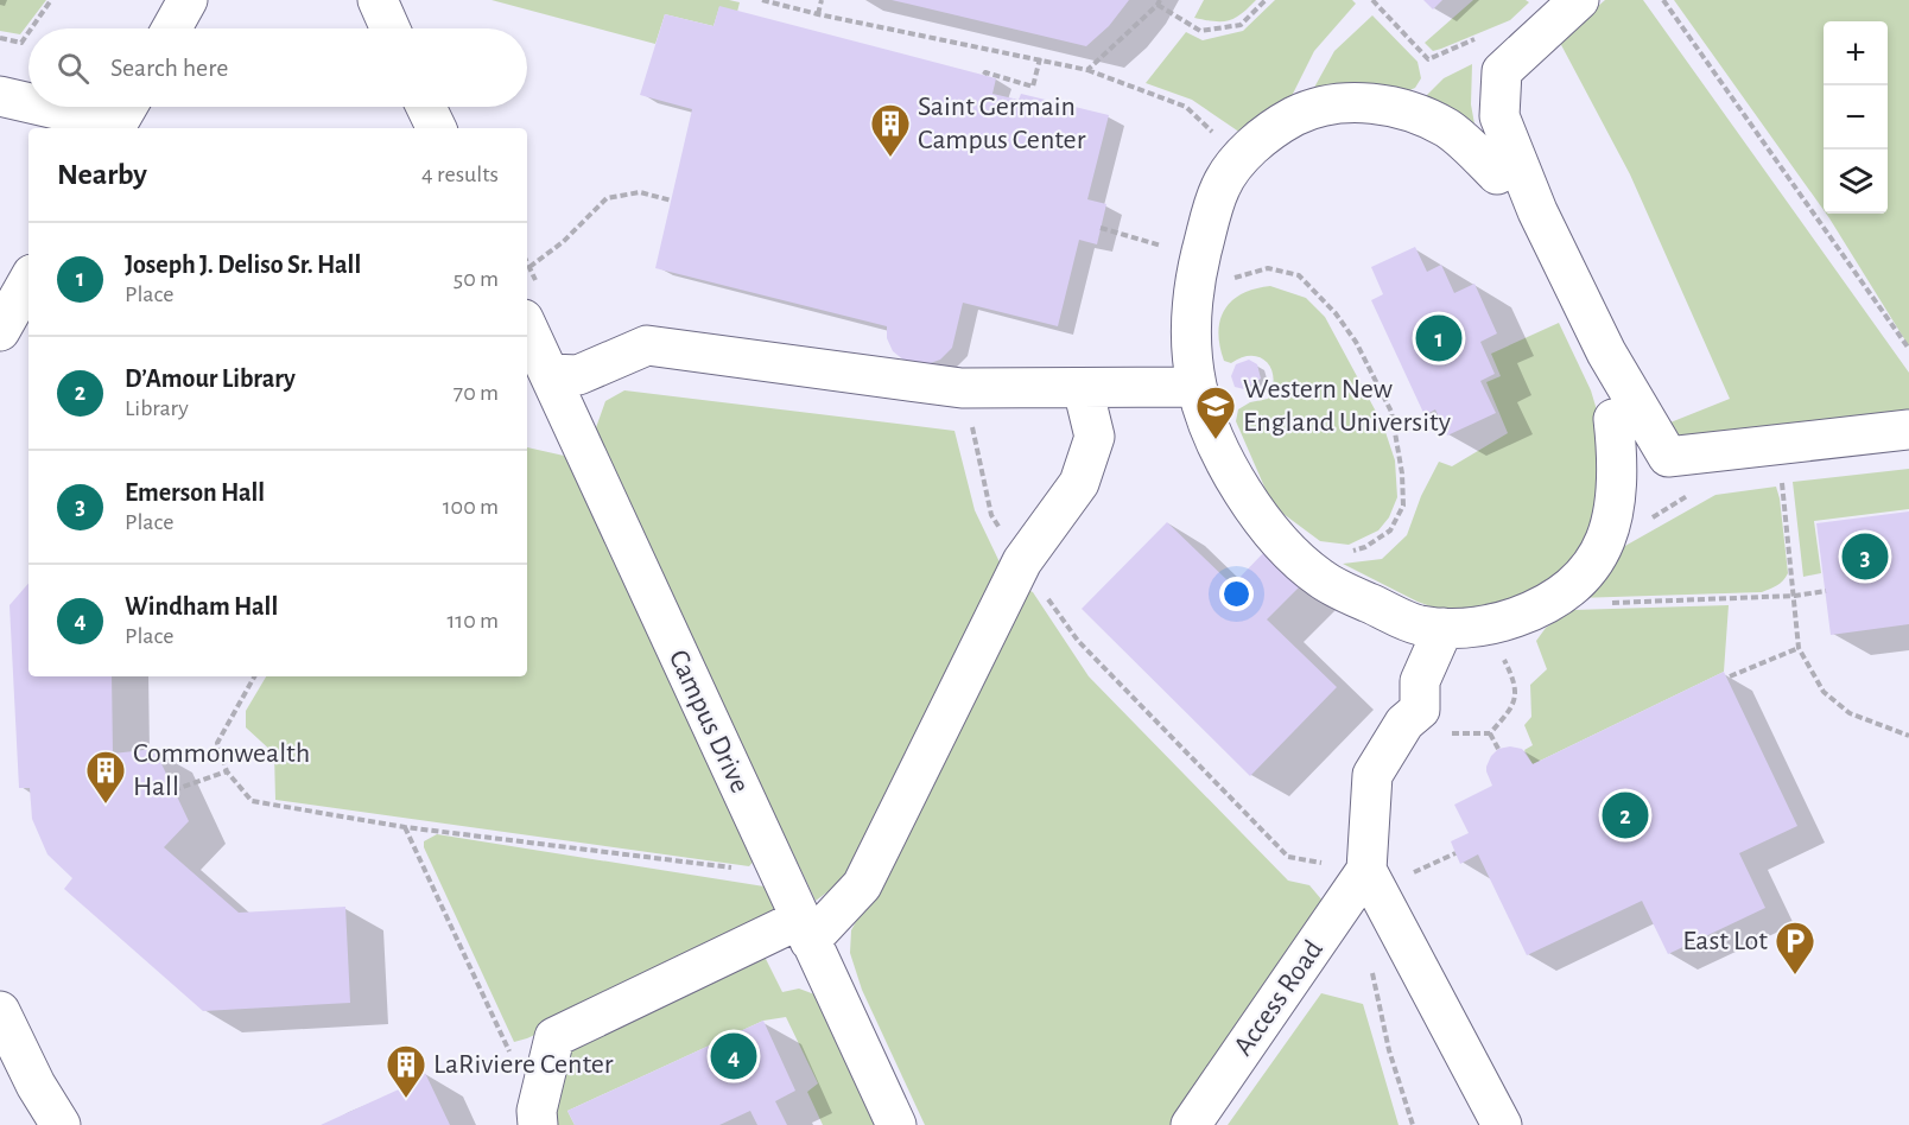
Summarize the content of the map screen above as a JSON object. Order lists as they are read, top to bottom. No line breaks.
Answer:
{"streets":{"street":["Campus Drive","Access Road"]},"places":{"building":["Saint Germain Campus Center","Commonwealth Hall","LaRiviere Center"],"school or university":["Western New England University"],"parking":["East Lot"]},"page":{"map_buttons":["+","−"],"search":"Search here","heading":["Nearby","4 results"],"list":[{"mark":"1","name":"Joseph J. Deliso Sr. Hall","note":"Place","value":"50 m"},{"mark":"2","name":"D’Amour Library","note":"Library","value":"70 m"},{"mark":"3","name":"Emerson Hall","note":"Place","value":"100 m"},{"mark":"4","name":"Windham Hall","note":"Place","value":"110 m"}],"pins":["1","3","2","4"]}}
